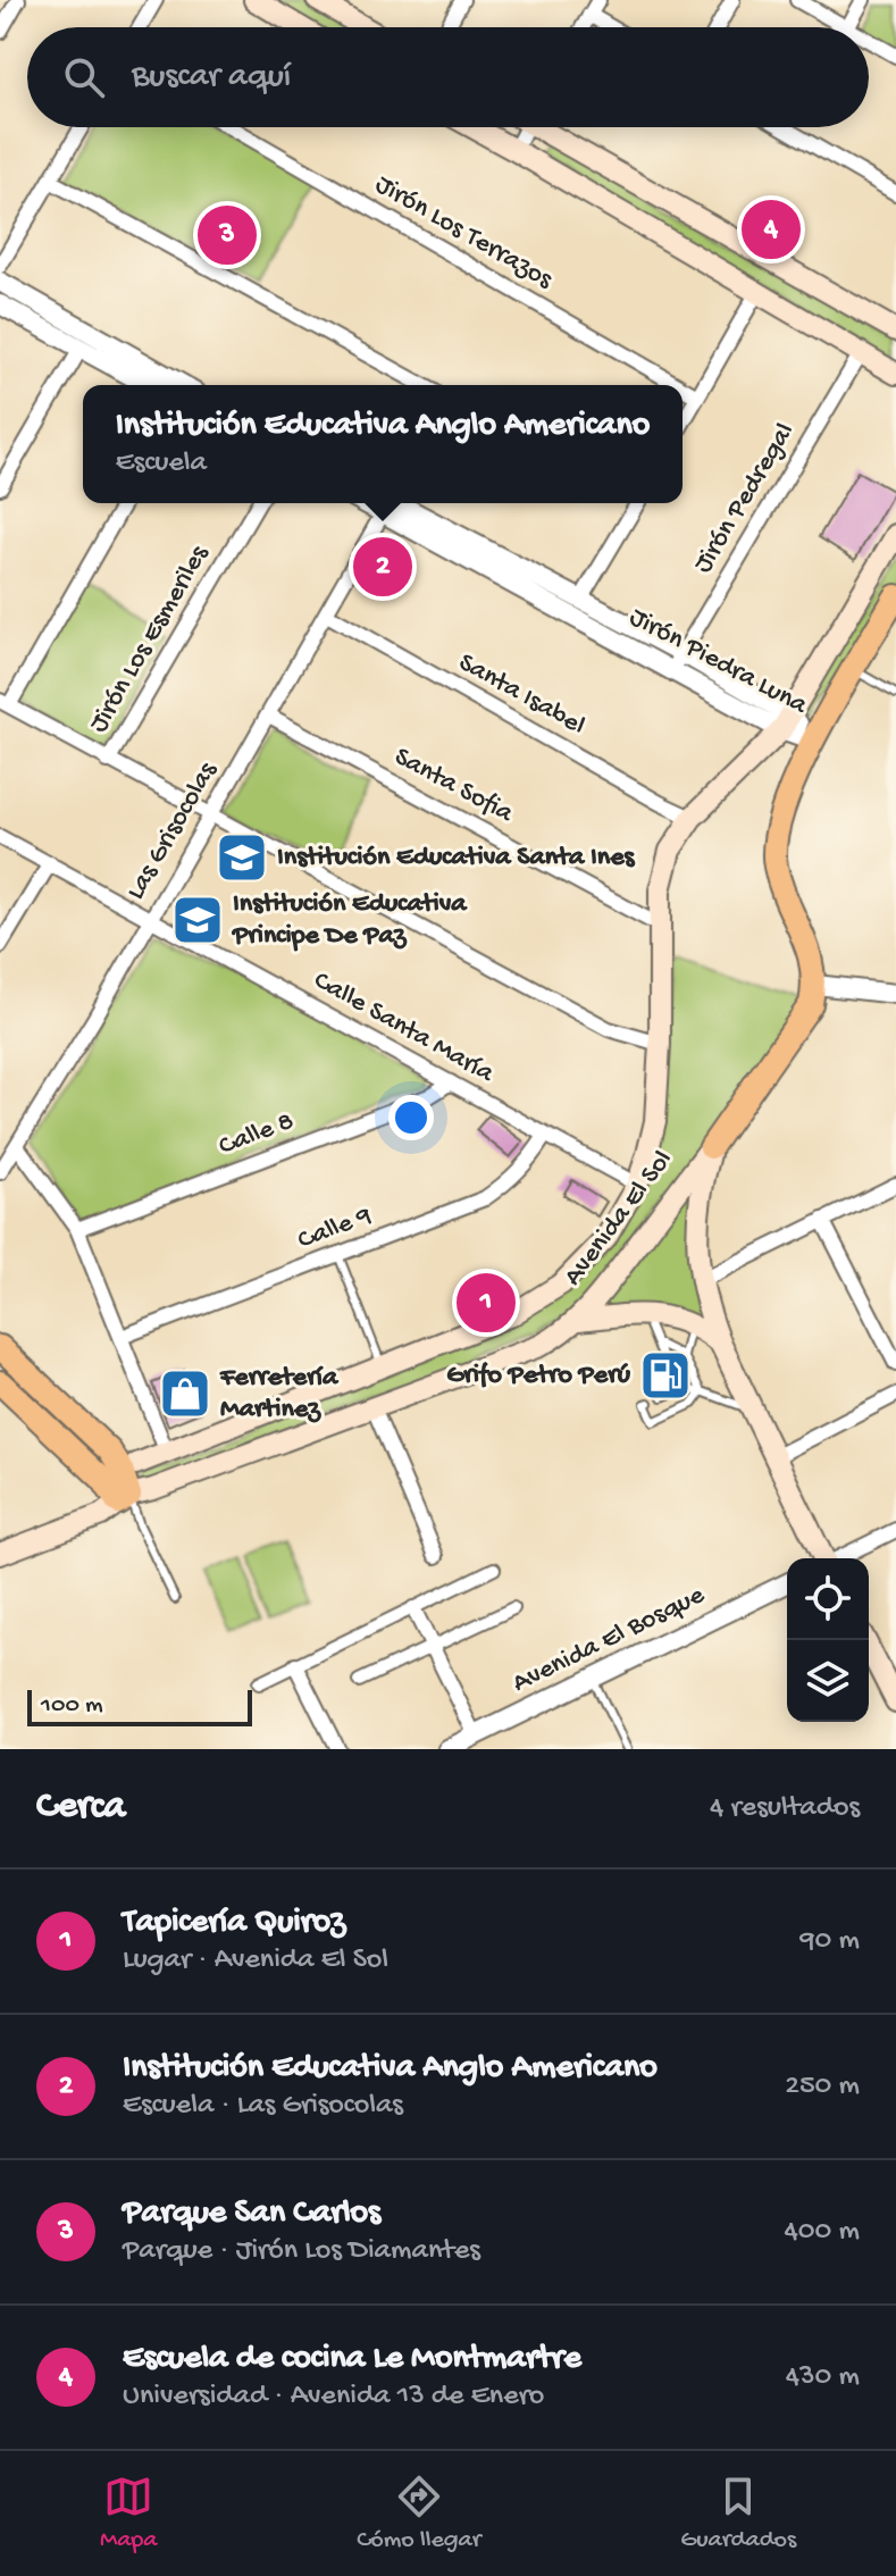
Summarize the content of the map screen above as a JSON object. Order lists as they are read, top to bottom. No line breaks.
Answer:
{"streets":{"main road":["Avenida El Sol"],"street":["Jirón Los Terrazos","Jirón Pedregal","Jirón Los Esmeriles","Jirón Piedra Luna","Santa Isabel","Santa Sofia","Las Grisocolas","Calle Santa María","Calle 8","Calle 9","Avenida El Bosque"]},"crossings":[["Jirón Pedregal","Jirón Piedra Luna"],["Jirón Piedra Luna","Las Grisocolas"],["Jirón Piedra Luna","Avenida El Sol"],["Santa Isabel","Las Grisocolas"],["Santa Isabel","Avenida El Sol"],["Santa Sofia","Las Grisocolas"],["Santa Sofia","Avenida El Sol"],["Las Grisocolas","Calle Santa María"],["Calle Santa María","Calle 8"],["Calle Santa María","Avenida El Sol"],["Calle Santa María","Calle 9"]],"places":{"school or university":["Institución Educativa Santa Ines","Institución Educativa Principe De Paz"],"fuel station":["Grifo Petro Perú"],"shop":["Ferretería Martinez"]},"scale_bar":"100 m","page":{"search":"Buscar aquí","pins":["4","3","2","1"],"popup":["Institución Educativa Anglo Americano","Escuela"],"scale":"100 m","heading":["Cerca","4 resultados"],"list":[{"mark":"1","name":"Tapicería Quiroz","note":"Lugar · Avenida El Sol","value":"90 m"},{"mark":"2","name":"Institución Educativa Anglo Americano","note":"Escuela · Las Grisocolas","value":"250 m"},{"mark":"3","name":"Parque San Carlos","note":"Parque · Jirón Los Diamantes","value":"400 m"},{"mark":"4","name":"Escuela de cocina Le Montmartre","note":"Universidad · Avenida 13 de Enero","value":"430 m"}],"nav":["Mapa","Cómo llegar","Guardados"]}}
